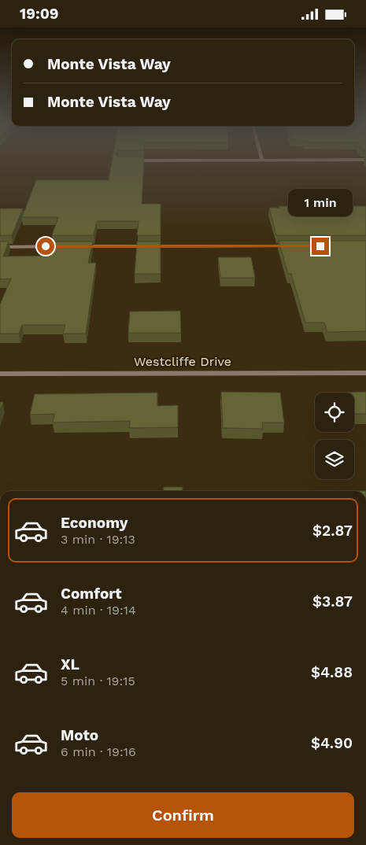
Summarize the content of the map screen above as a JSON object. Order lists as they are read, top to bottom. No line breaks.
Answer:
{"streets":{"street":["Westcliffe Drive"]},"page":{"status":"19:09","banner":["Monte Vista Way","Monte Vista Way"],"bubble":"1 min","list":[{"name":"Economy","note":"3 min · 19:13","value":"$2.87"},{"name":"Comfort","note":"4 min · 19:14","value":"$3.87"},{"name":"XL","note":"5 min · 19:15","value":"$4.88"},{"name":"Moto","note":"6 min · 19:16","value":"$4.90"}],"buttons":"Confirm"}}
